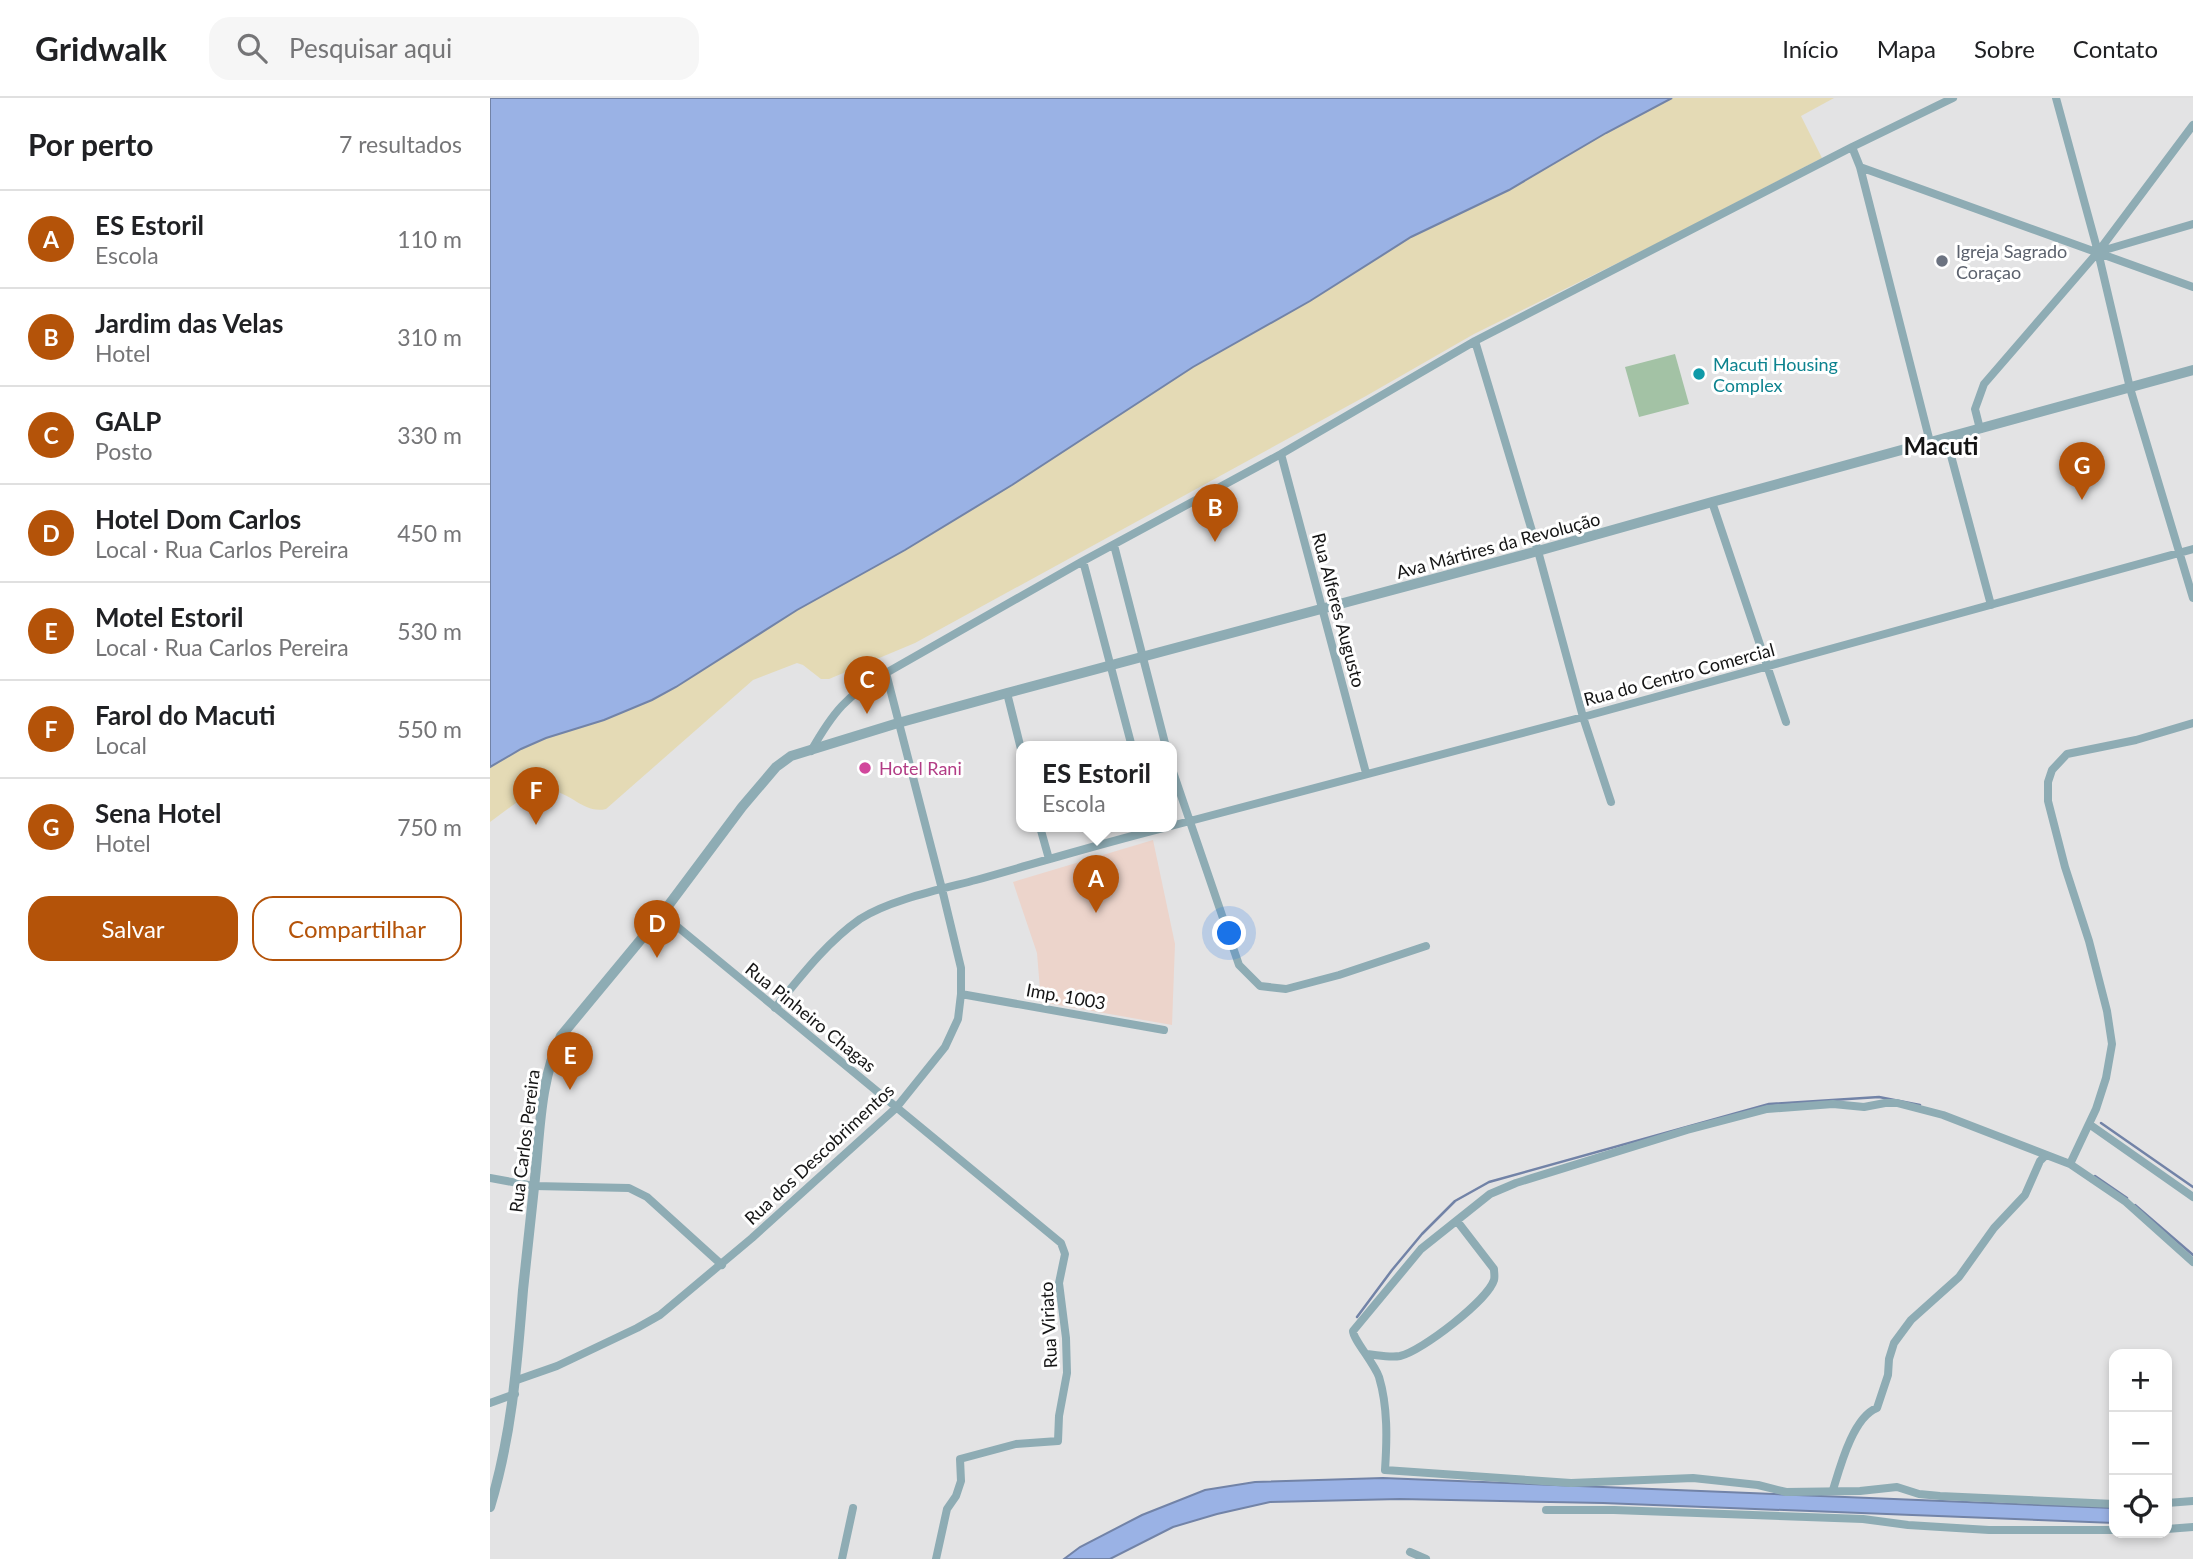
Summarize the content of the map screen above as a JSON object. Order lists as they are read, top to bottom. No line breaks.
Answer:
{"streets":{"street":["Ava Mártires da Revolução","Rua Alferes Augusto","Rua do Centro Comercial","Imp. 1003","Rua Pinheiro Chagas","Rua Carlos Pereira","Rua dos Descobrimentos","Rua Viriato"]},"crossings":[["Ava Mártires da Revolução","Rua Alferes Augusto"],["Ava Mártires da Revolução","Rua Carlos Pereira"],["Ava Mártires da Revolução","Rua dos Descobrimentos"],["Rua Alferes Augusto","Rua do Centro Comercial"],["Rua do Centro Comercial","Rua Pinheiro Chagas"],["Rua do Centro Comercial","Rua dos Descobrimentos"],["Imp. 1003","Rua dos Descobrimentos"],["Rua Pinheiro Chagas","Rua Carlos Pereira"],["Rua Pinheiro Chagas","Rua dos Descobrimentos"],["Rua Pinheiro Chagas","Rua Viriato"],["Rua Carlos Pereira","Rua dos Descobrimentos"]],"districts":["Macuti"],"places":["Igreja Sagrado Coraçao","Macuti Housing Complex","Hotel Rani"],"page":{"header":"Gridwalk","search":"Pesquisar aqui","nav":["Início","Mapa","Sobre","Contato"],"heading":["Por perto","7 resultados"],"list":[{"mark":"A","name":"ES Estoril","note":"Escola","value":"110 m"},{"mark":"B","name":"Jardim das Velas","note":"Hotel","value":"310 m"},{"mark":"C","name":"GALP","note":"Posto","value":"330 m"},{"mark":"D","name":"Hotel Dom Carlos","note":"Local · Rua Carlos Pereira","value":"450 m"},{"mark":"E","name":"Motel Estoril","note":"Local · Rua Carlos Pereira","value":"530 m"},{"mark":"F","name":"Farol do Macuti","note":"Local","value":"550 m"},{"mark":"G","name":"Sena Hotel","note":"Hotel","value":"750 m"}],"pins":["G","B","C","F","A","D","E"],"popup":["ES Estoril","Escola"],"buttons":["Salvar","Compartilhar"],"map_buttons":["+","−"]}}
